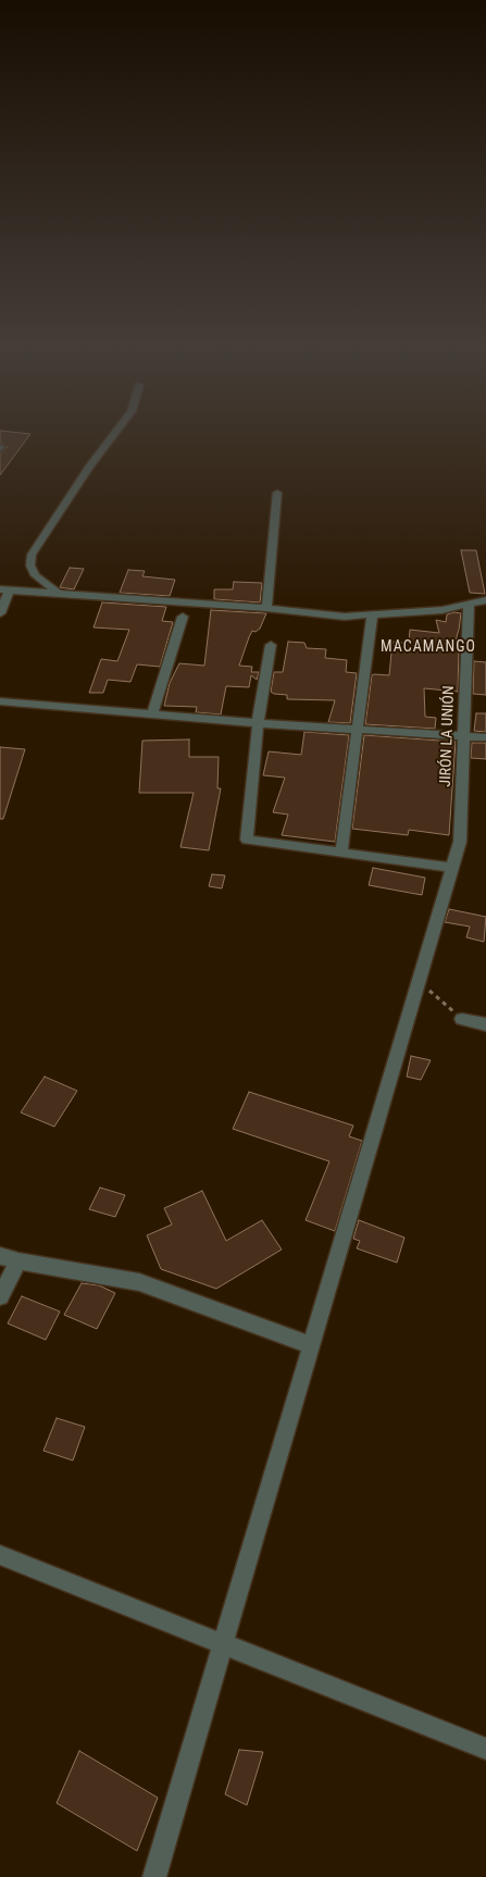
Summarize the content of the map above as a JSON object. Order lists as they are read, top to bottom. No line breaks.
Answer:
{"streets":{"street":["JIRÓN LA UNIÓN"]},"districts":["MACAMANGO"]}
